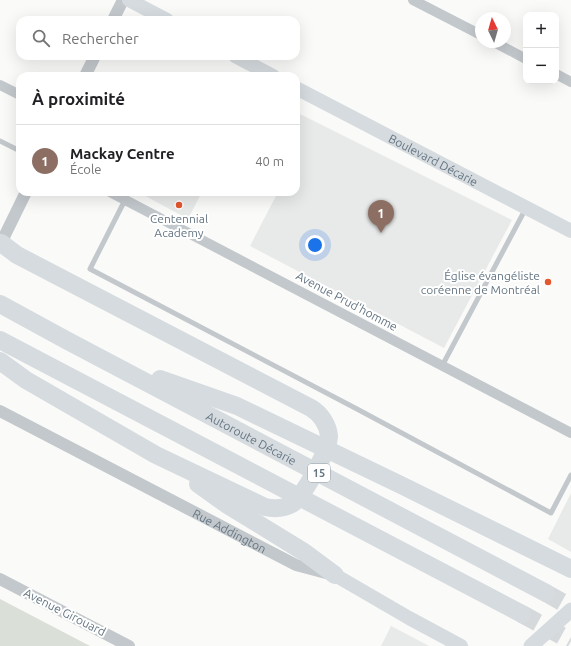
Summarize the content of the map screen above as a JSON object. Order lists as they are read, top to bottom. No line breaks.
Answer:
{"streets":{"highway":["Autoroute Décarie","15"],"main road":["Boulevard Décarie","Rue Addington"],"street":["Avenue Prud'homme","Avenue Girouard"]},"places":["Centennial Academy","Église évangéliste coréenne de Montréal"],"north":"top","page":{"map_buttons":["+","−"],"search":"Rechercher","heading":"À proximité","list":[{"mark":"1","name":"Mackay Centre","note":"École","value":"40 m"}],"pins":"1"}}
